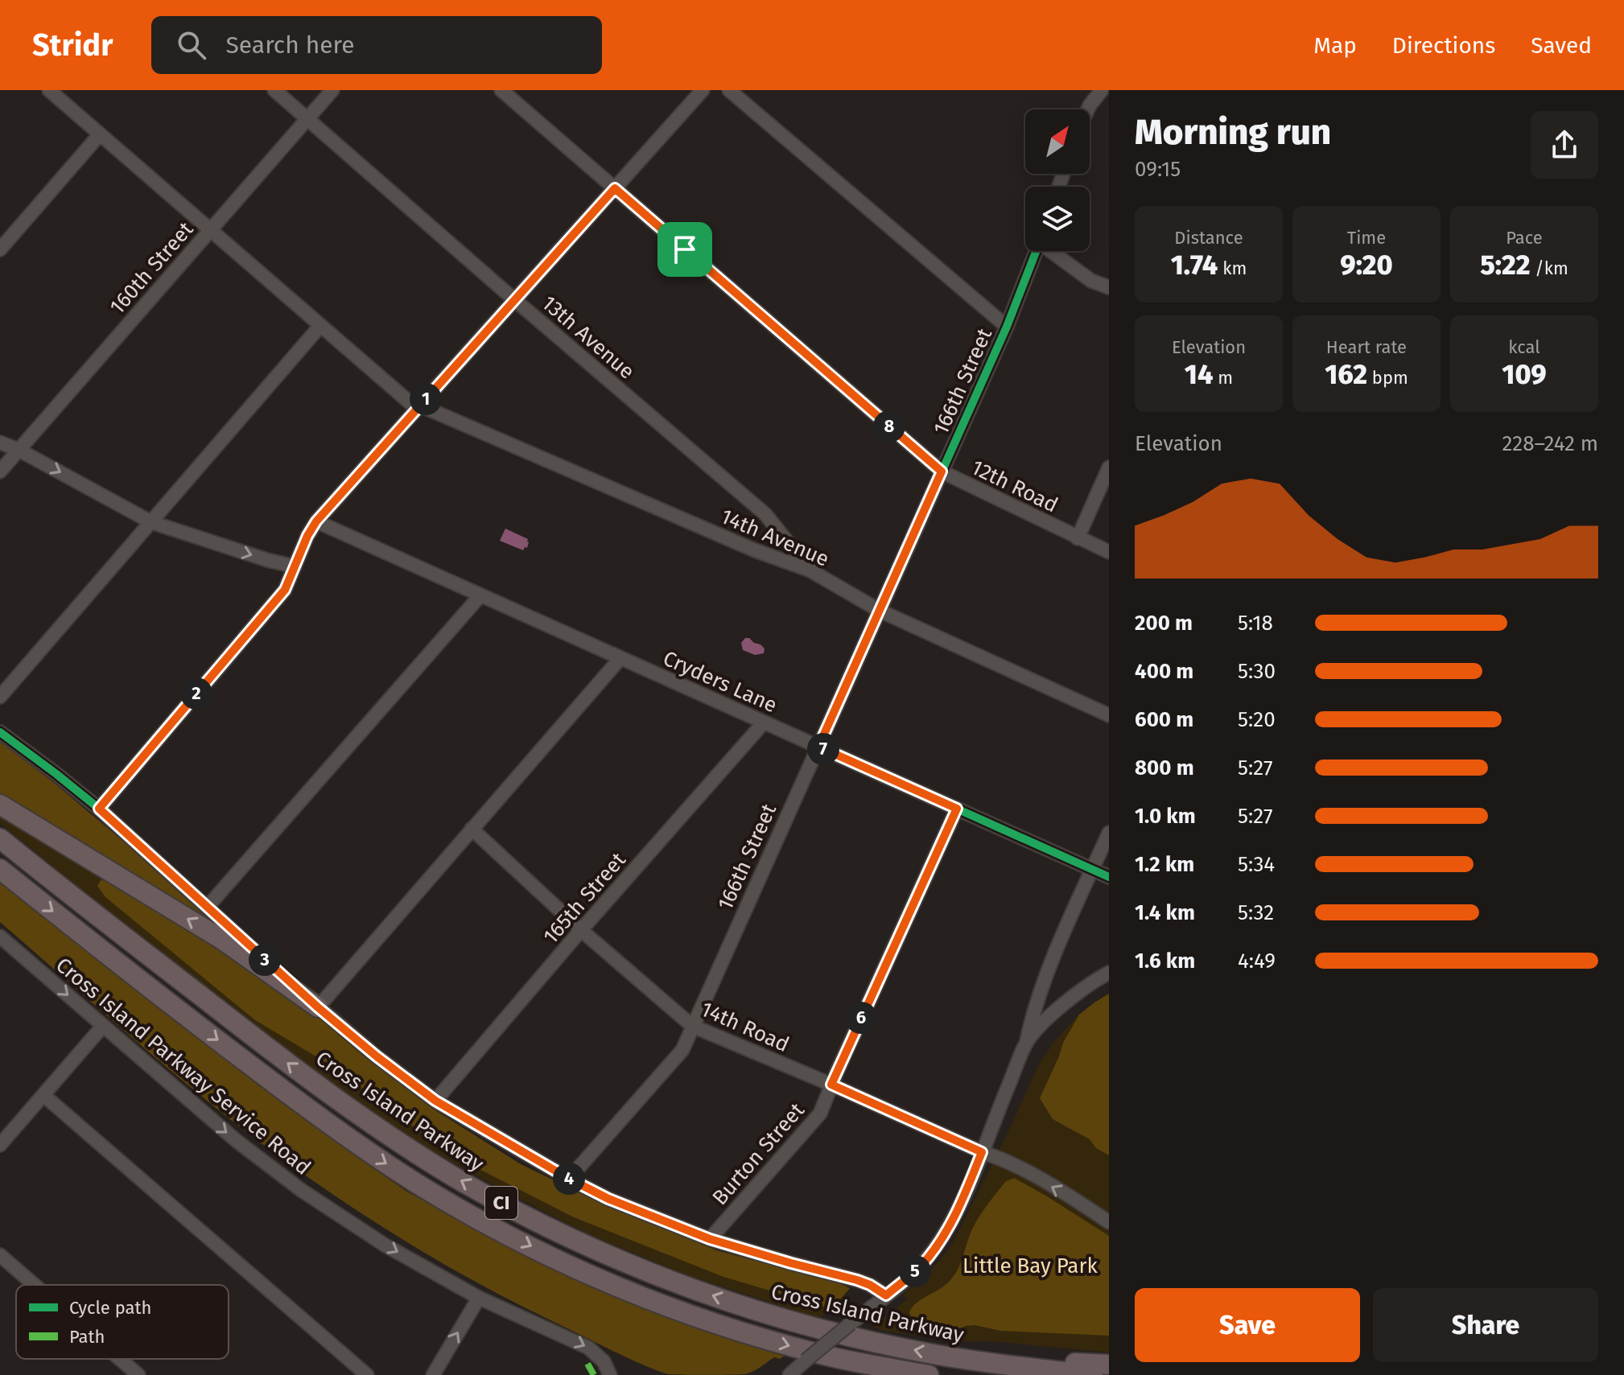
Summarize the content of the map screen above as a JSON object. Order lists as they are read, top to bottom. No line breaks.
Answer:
{"streets":{"highway":["Cross Island Parkway","CI"],"street":["160th Street","13th Avenue","166th Street","12th Road","14th Avenue","Cryders Lane","165th Street","14th Road","Cross Island Parkway Service Road","Burton Street"]},"crossings":[["160th Street","13th Avenue"],["160th Street","14th Avenue"],["13th Avenue","14th Avenue"],["166th Street","12th Road"],["166th Street","14th Avenue"],["166th Street","Cryders Lane"],["166th Street","14th Road"],["Cryders Lane","165th Street"],["Cryders Lane","Burton Street"],["165th Street","14th Road"],["14th Road","Burton Street"]],"parks":["Little Bay Park"],"legend":["Cycle path","Path"],"north":"top right","page":{"header":"Stridr","search":"Search here","nav":["Map","Directions","Saved"],"heading":["Morning run","09:15"],"stats":[["Distance","1.74 km"],["Time","9:20"],["Pace","5:22 /km"],["Elevation","14 m"],["Heart rate","162 bpm"],["kcal","109"]],"pins":["1","8","2","7","3","6","4","5"],"chart":["Elevation","228–242 m"],"list":[{"name":"200 m","note":"5:18"},{"name":"400 m","note":"5:30"},{"name":"600 m","note":"5:20"},{"name":"800 m","note":"5:27"},{"name":"1.0 km","note":"5:27"},{"name":"1.2 km","note":"5:34"},{"name":"1.4 km","note":"5:32"},{"name":"1.6 km","note":"4:49"}],"buttons":["Save","Share"]}}
